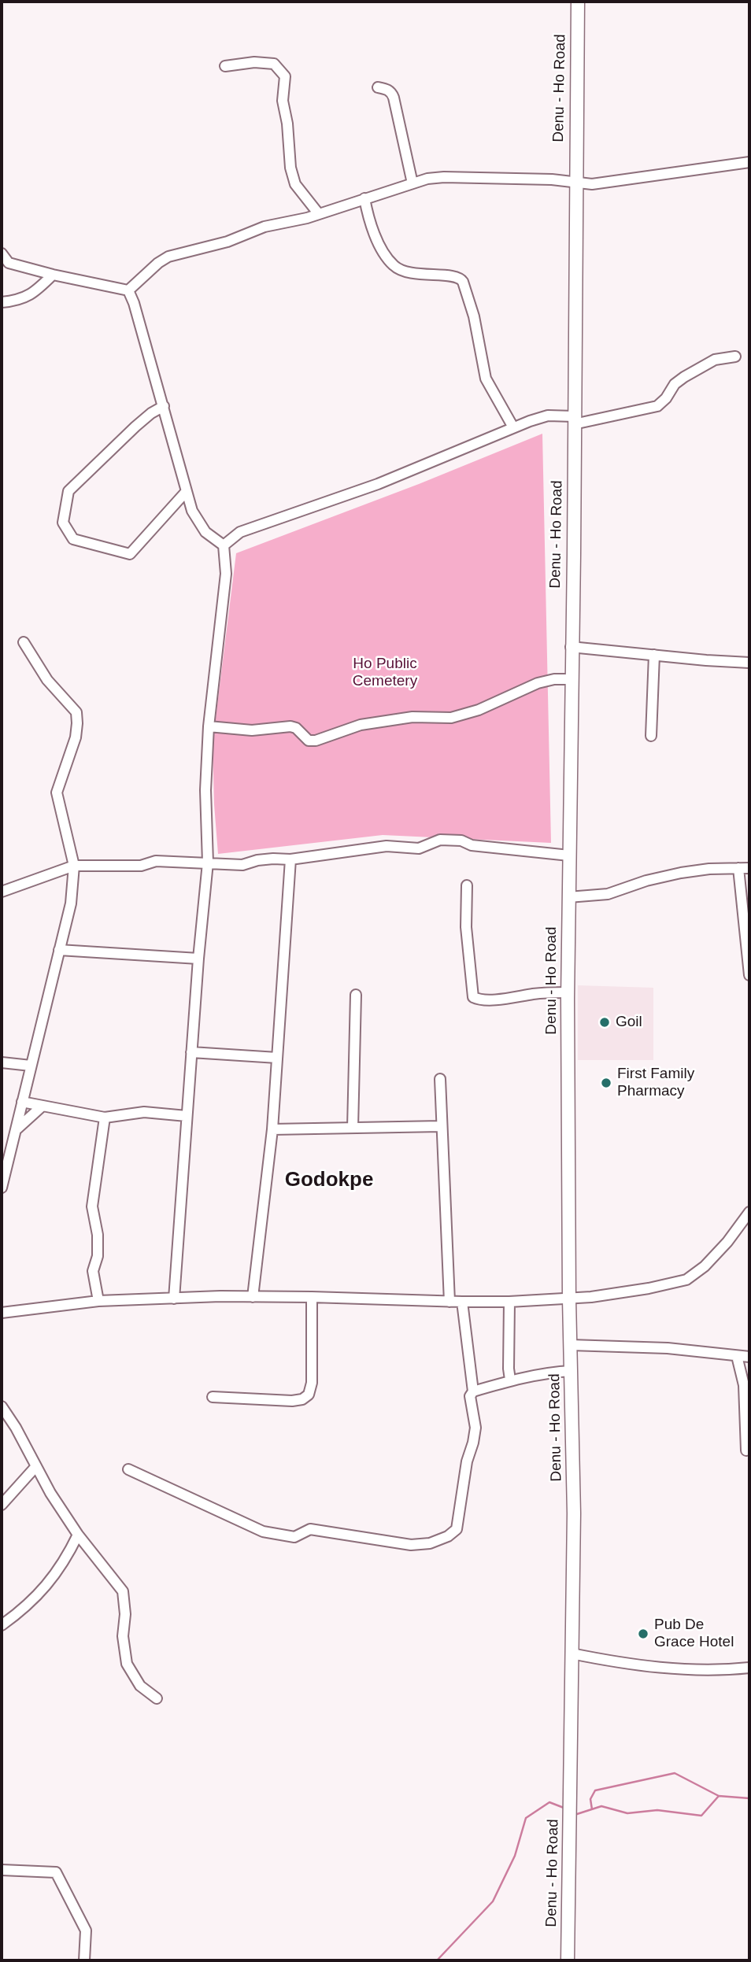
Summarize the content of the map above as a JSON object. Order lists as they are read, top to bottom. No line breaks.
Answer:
{"streets":{"main road":["Denu - Ho Road"]},"districts":["Godokpe"],"parks":["Ho Public Cemetery"],"places":["Goil","First Family Pharmacy","Pub De Grace Hotel"]}
